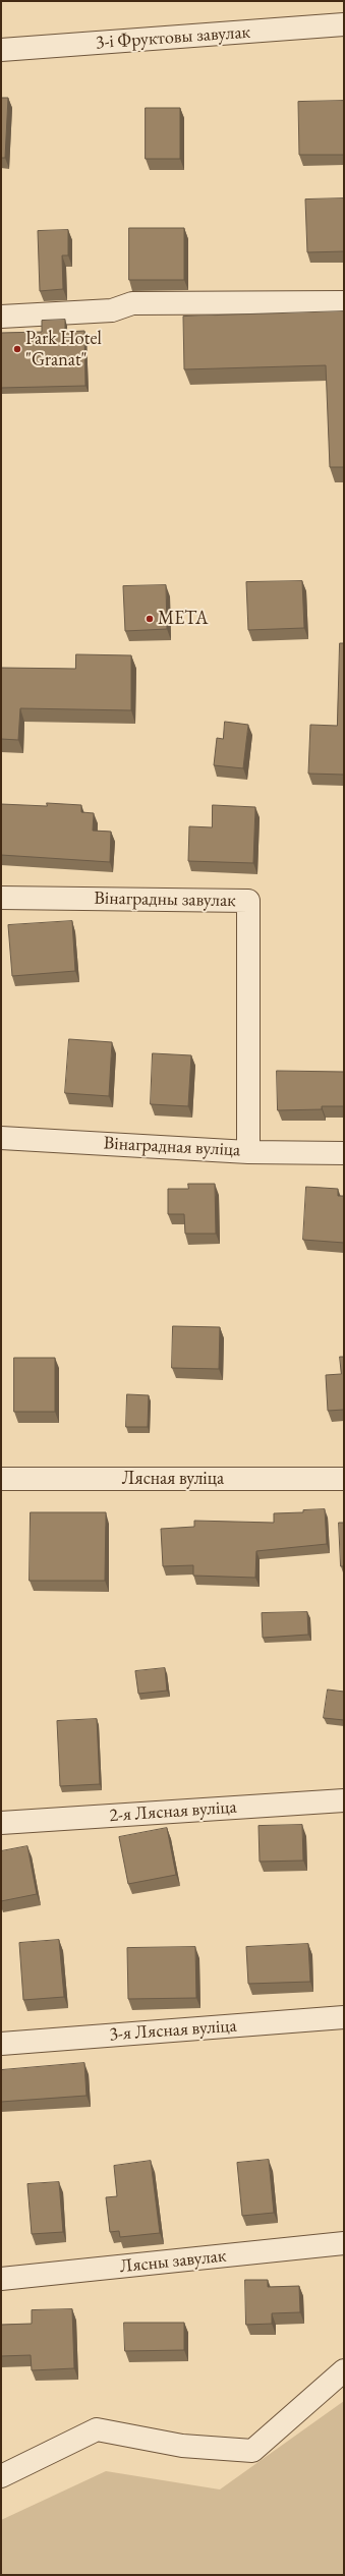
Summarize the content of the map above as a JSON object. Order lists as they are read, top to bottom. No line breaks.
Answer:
{"streets":{"street":["3-і Фруктовы завулак","Вінаградны завулак","Вінаградная вуліца","Лясная вуліца","2-я Лясная вуліца","3-я Лясная вуліца","Лясны завулак"]},"crossings":[["Вінаградны завулак","Вінаградная вуліца"]],"places":["Park Hotel \"Granat\"","МЕТА"]}
